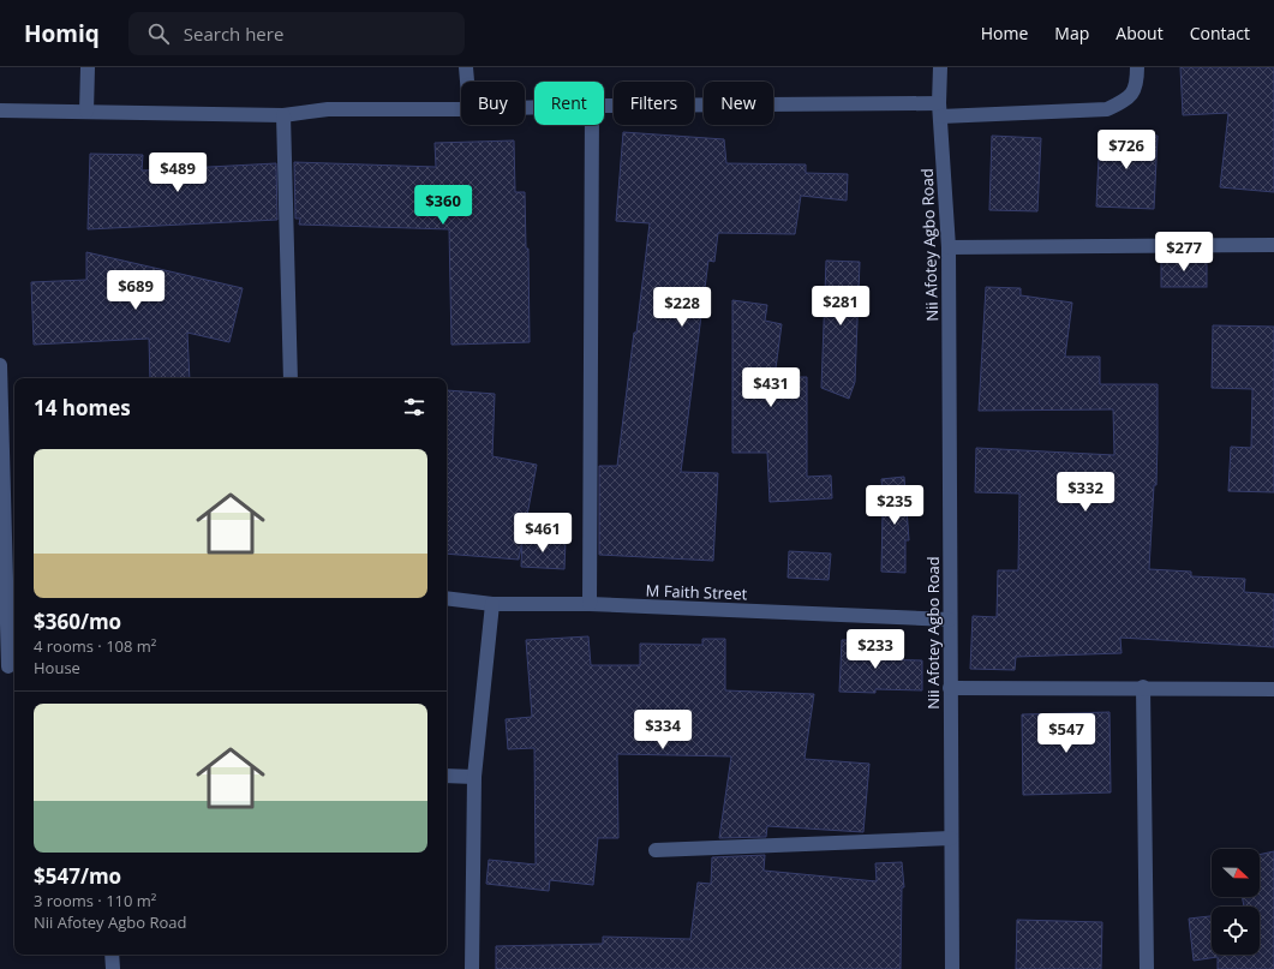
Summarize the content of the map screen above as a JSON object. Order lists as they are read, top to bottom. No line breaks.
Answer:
{"streets":{"street":["Nii Afotey Agbo Road","M Faith Street"]},"crossings":[["Nii Afotey Agbo Road","M Faith Street"]],"north":"right","page":{"header":"Homiq","search":"Search here","nav":["Home","Map","About","Contact"],"chip":["Buy","Rent","Filters","New"],"price":["$726","$489","$360","$277","$689","$281","$228","$431","$332","$235","$461","$233","$334","$547"],"heading":"14 homes","list":[{"name":"$360/mo","note":"4 rooms · 108 m² · House"},{"name":"$547/mo","note":"3 rooms · 110 m² · Nii Afotey Agbo Road"}]}}
